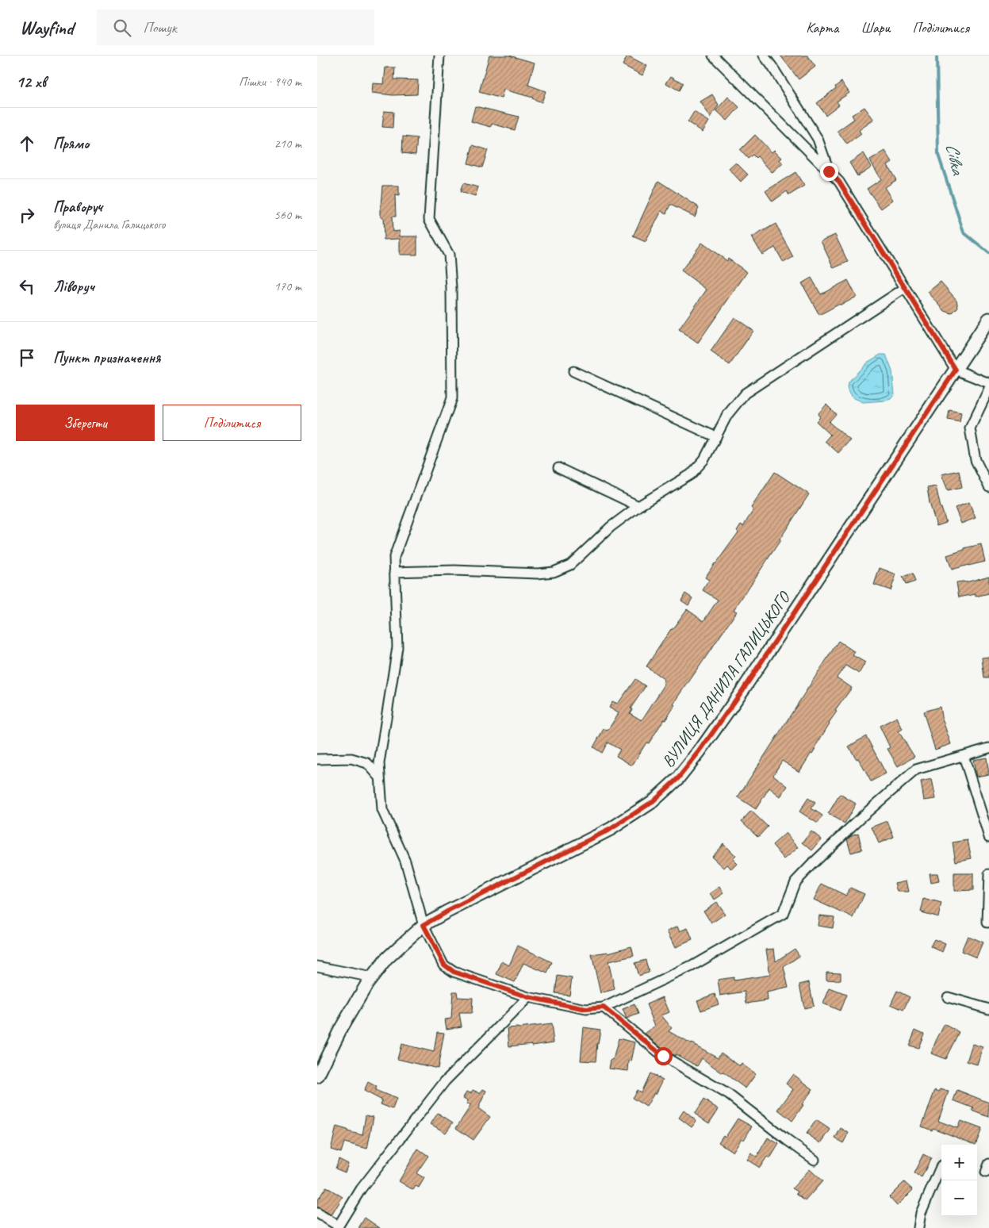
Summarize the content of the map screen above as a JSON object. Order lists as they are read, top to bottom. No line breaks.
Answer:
{"streets":{"main road":["ВУЛИЦЯ ДАНИЛА ГАЛИЦЬКОГО"]},"water":["Сівка"],"page":{"header":"Wayfind","search":"Пошук","nav":["Карта","Шари","Поділитися"],"heading":["12 хв","Пішки · 940 m"],"list":[["Прямо","210 m"],["Праворуч","вулиця Данила Галицького","560 m"],["Ліворуч","170 m"],"Пункт призначення"],"buttons":["Зберегти","Поділитися"],"map_buttons":["+","−"]}}
